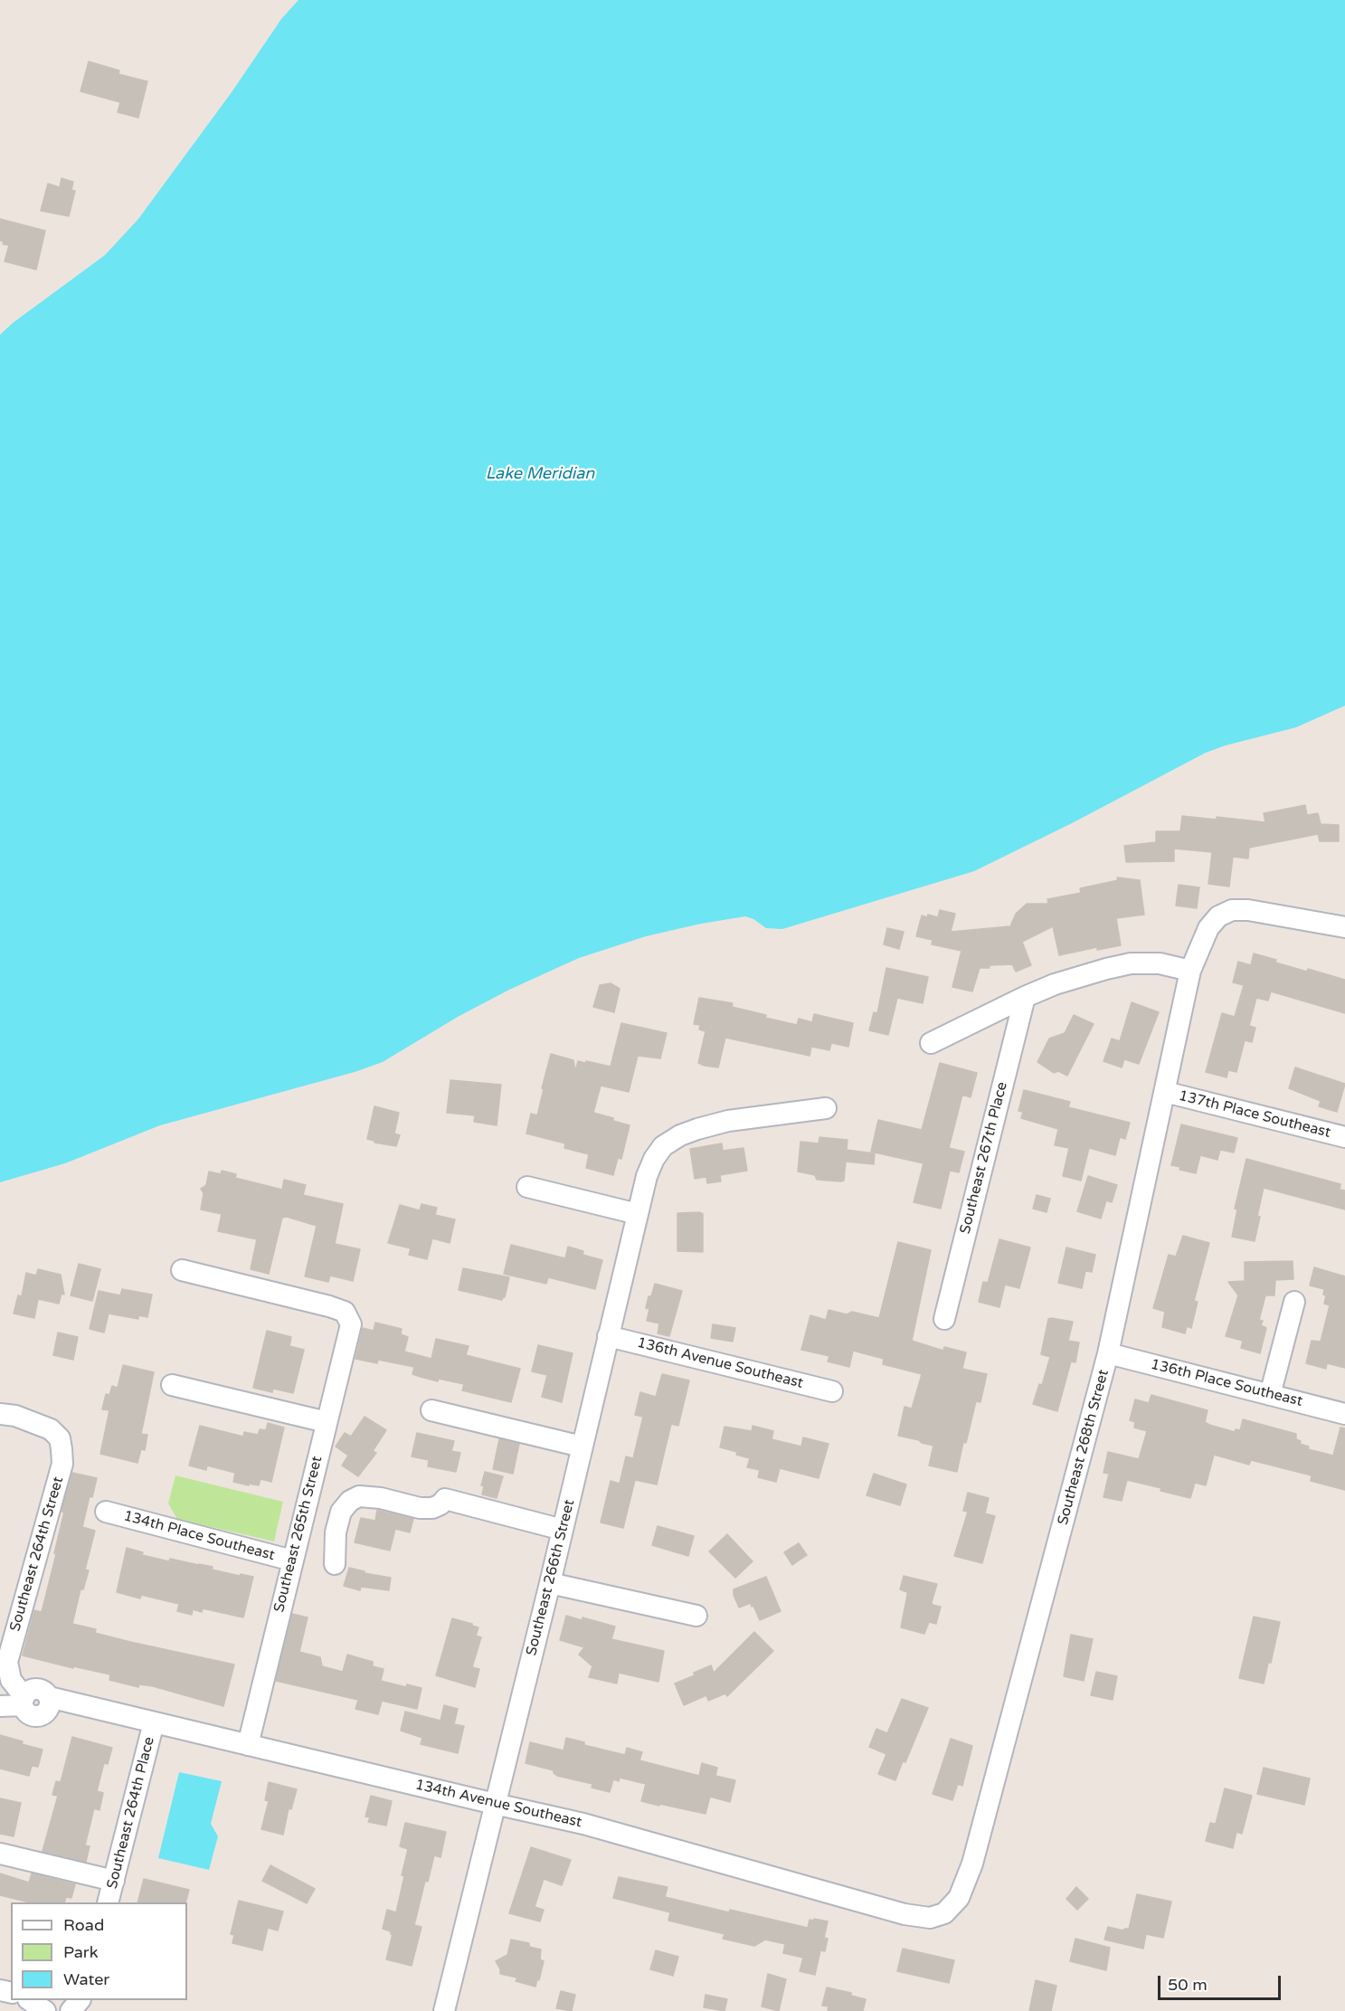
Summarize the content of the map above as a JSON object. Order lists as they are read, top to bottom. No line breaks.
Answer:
{"streets":{"street":["137th Place Southeast","Southeast 267th Place","136th Avenue Southeast","136th Place Southeast","Southeast 268th Street","Southeast 265th Street","134th Place Southeast","Southeast 264th Street","Southeast 266th Street","134th Avenue Southeast","Southeast 264th Place"]},"crossings":[["137th Place Southeast","Southeast 268th Street"],["136th Avenue Southeast","Southeast 266th Street"],["136th Place Southeast","Southeast 268th Street"],["Southeast 268th Street","134th Avenue Southeast"],["Southeast 265th Street","134th Place Southeast"],["Southeast 265th Street","134th Avenue Southeast"],["Southeast 264th Street","134th Avenue Southeast"],["Southeast 266th Street","134th Avenue Southeast"],["134th Avenue Southeast","Southeast 264th Place"]],"water":["Lake Meridian"],"legend":["Road","Park","Water"],"scale_bar":"50 m"}
